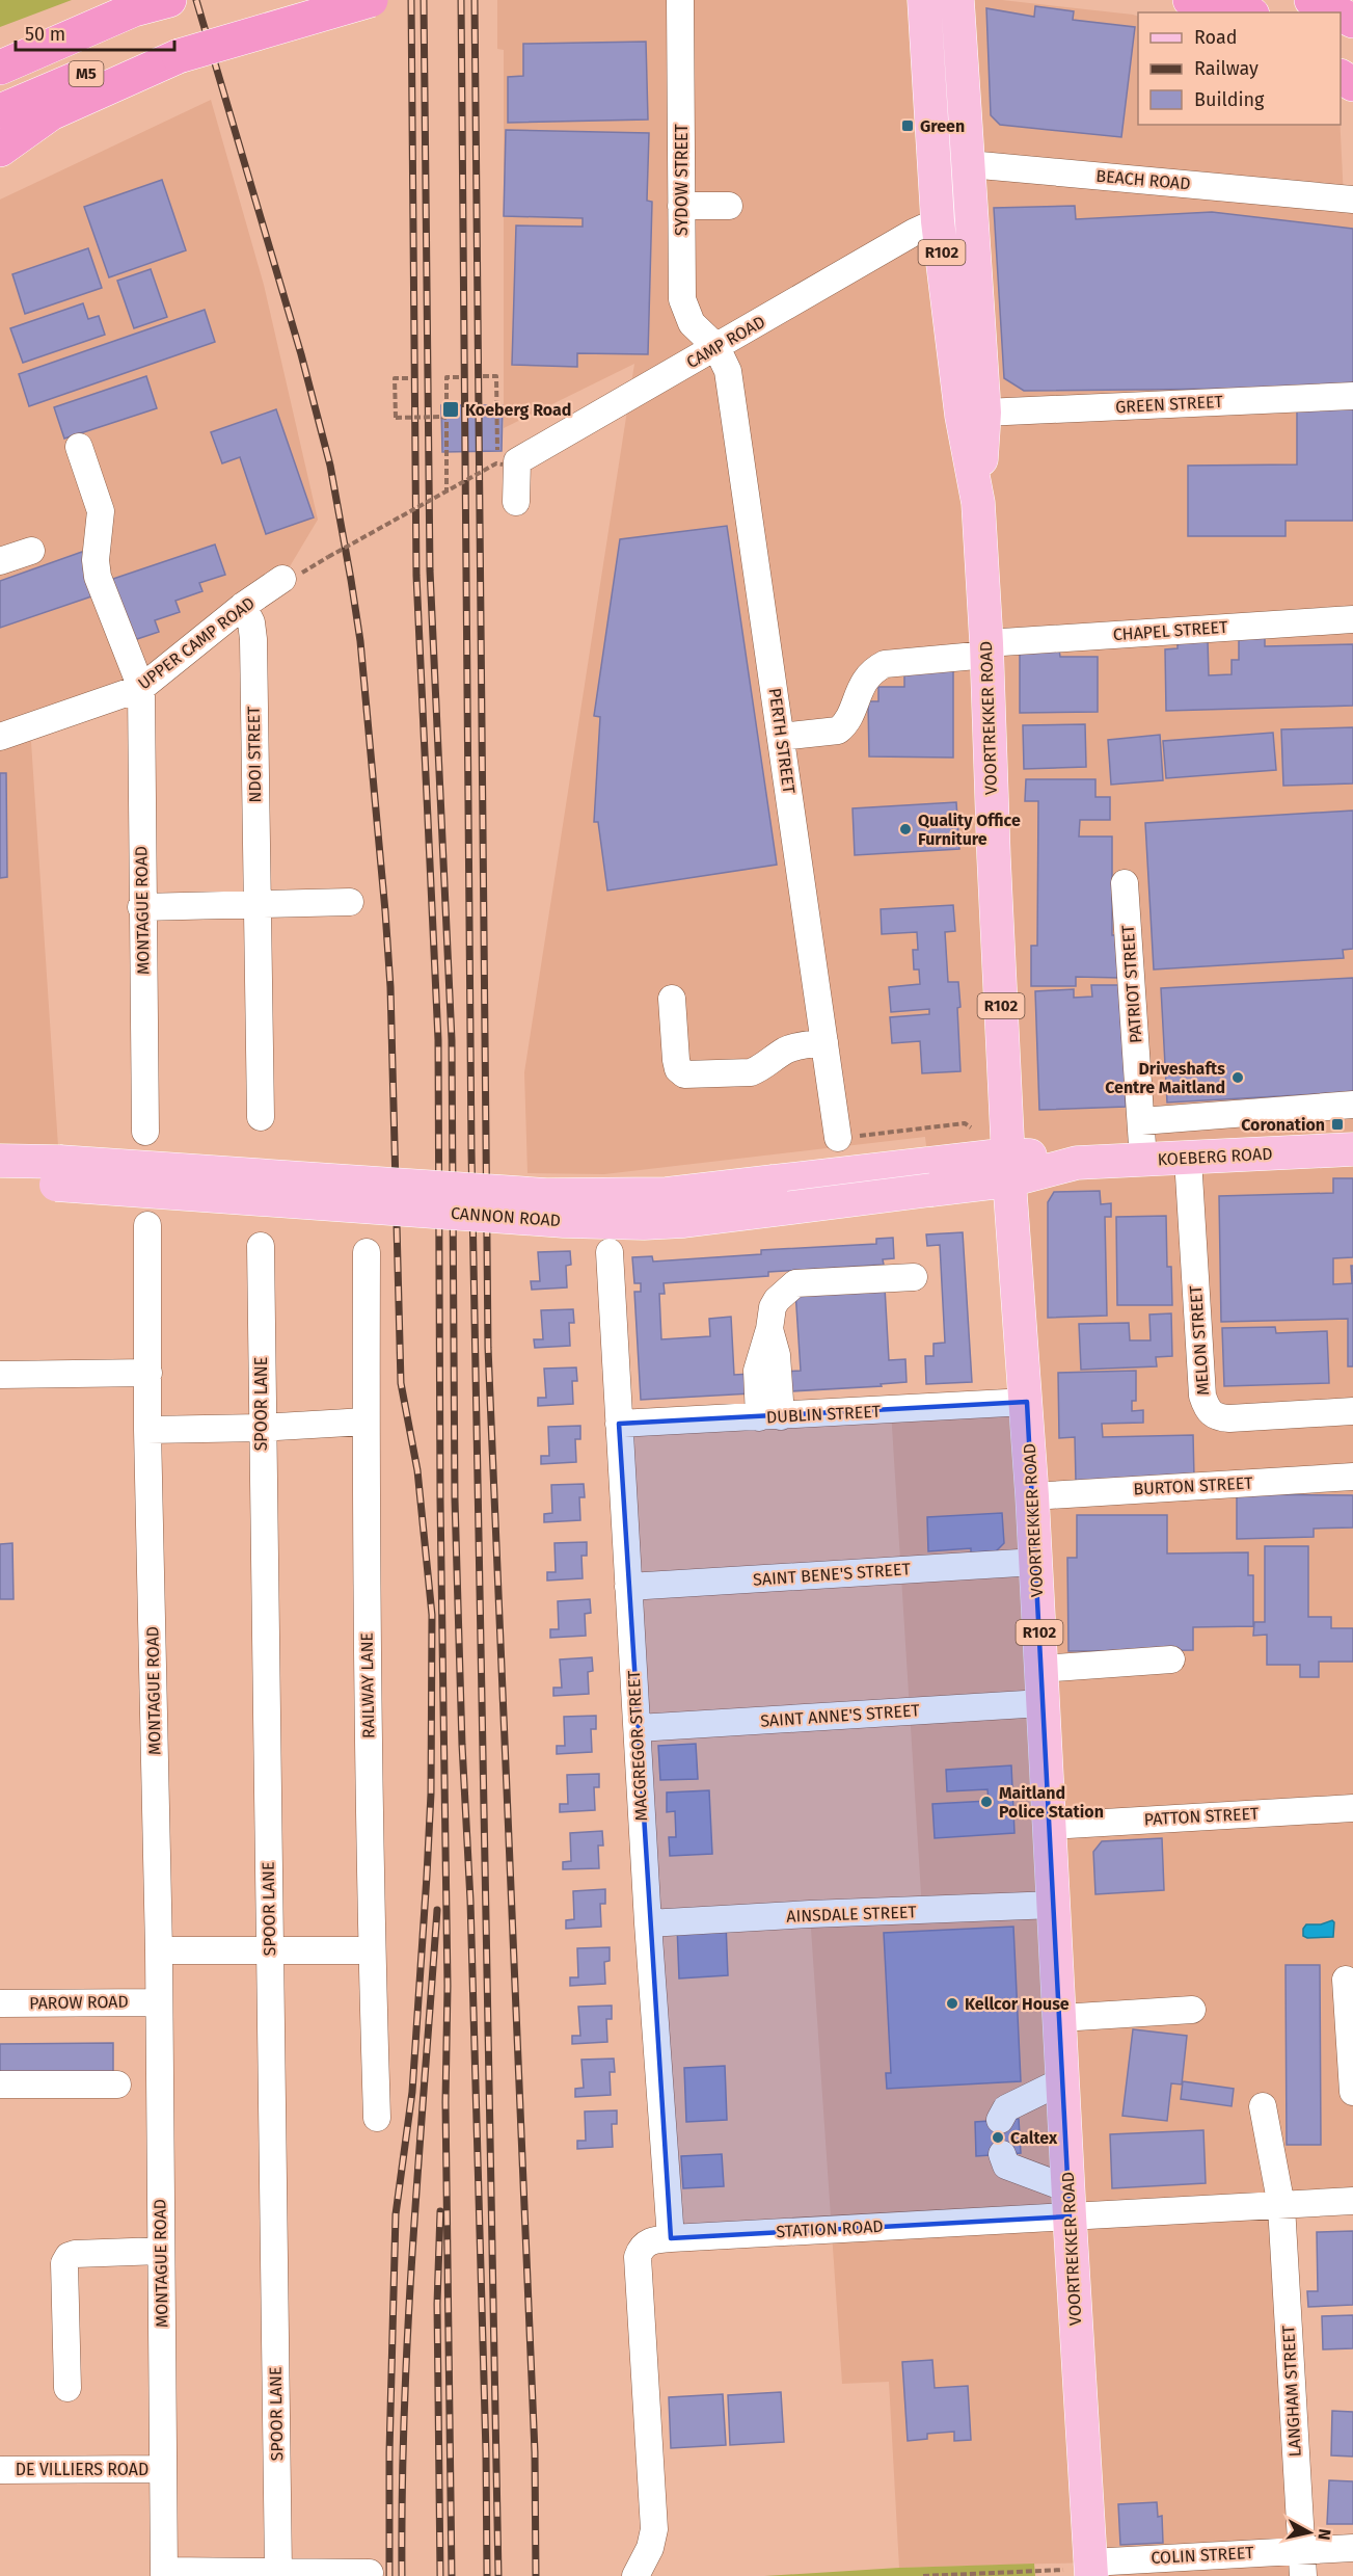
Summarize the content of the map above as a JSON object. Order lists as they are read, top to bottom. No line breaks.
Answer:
{"streets":{"highway":["M5"],"main road":["R102","VOORTREKKER ROAD","KOEBERG ROAD","CANNON ROAD"],"street":["SYDOW STREET","BEACH ROAD","CAMP ROAD","GREEN STREET","CHAPEL STREET","UPPER CAMP ROAD","PERTH STREET","NDOI STREET","MONTAGUE ROAD","PATRIOT STREET","MELON STREET","SPOOR LANE","DUBLIN STREET","BURTON STREET","SAINT BENE'S STREET","RAILWAY LANE","SAINT ANNE'S STREET","MACGREGOR STREET","PATTON STREET","AINSDALE STREET","PAROW ROAD","STATION ROAD","LANGHAM STREET","DE VILLIERS ROAD","COLIN STREET"]},"crossings":[["SYDOW STREET","CAMP ROAD"],["SYDOW STREET","PERTH STREET"],["BEACH ROAD","VOORTREKKER ROAD"],["CAMP ROAD","VOORTREKKER ROAD"],["CAMP ROAD","PERTH STREET"],["GREEN STREET","VOORTREKKER ROAD"],["CHAPEL STREET","VOORTREKKER ROAD"],["CHAPEL STREET","PERTH STREET"],["UPPER CAMP ROAD","NDOI STREET"],["UPPER CAMP ROAD","MONTAGUE ROAD"],["VOORTREKKER ROAD","KOEBERG ROAD"],["VOORTREKKER ROAD","CANNON ROAD"],["VOORTREKKER ROAD","DUBLIN STREET"],["VOORTREKKER ROAD","BURTON STREET"],["VOORTREKKER ROAD","SAINT BENE'S STREET"],["VOORTREKKER ROAD","SAINT ANNE'S STREET"],["VOORTREKKER ROAD","PATTON STREET"],["VOORTREKKER ROAD","AINSDALE STREET"],["VOORTREKKER ROAD","STATION ROAD"],["VOORTREKKER ROAD","COLIN STREET"],["MONTAGUE ROAD","PAROW ROAD"],["MONTAGUE ROAD","DE VILLIERS ROAD"],["PATRIOT STREET","KOEBERG ROAD"],["KOEBERG ROAD","CANNON ROAD"],["KOEBERG ROAD","MELON STREET"],["DUBLIN STREET","MACGREGOR STREET"],["SAINT BENE'S STREET","MACGREGOR STREET"],["SAINT ANNE'S STREET","MACGREGOR STREET"],["MACGREGOR STREET","AINSDALE STREET"],["MACGREGOR STREET","STATION ROAD"],["STATION ROAD","LANGHAM STREET"],["LANGHAM STREET","COLIN STREET"]],"places":{"transit":["Green","Koeberg Road","Coronation"],"other":["Quality Office Furniture","Driveshafts Centre Maitland","Maitland Police Station","Kellcor House","Caltex"]},"legend":["Road","Railway","Building"],"scale_bar":"50 m","north":"right"}
